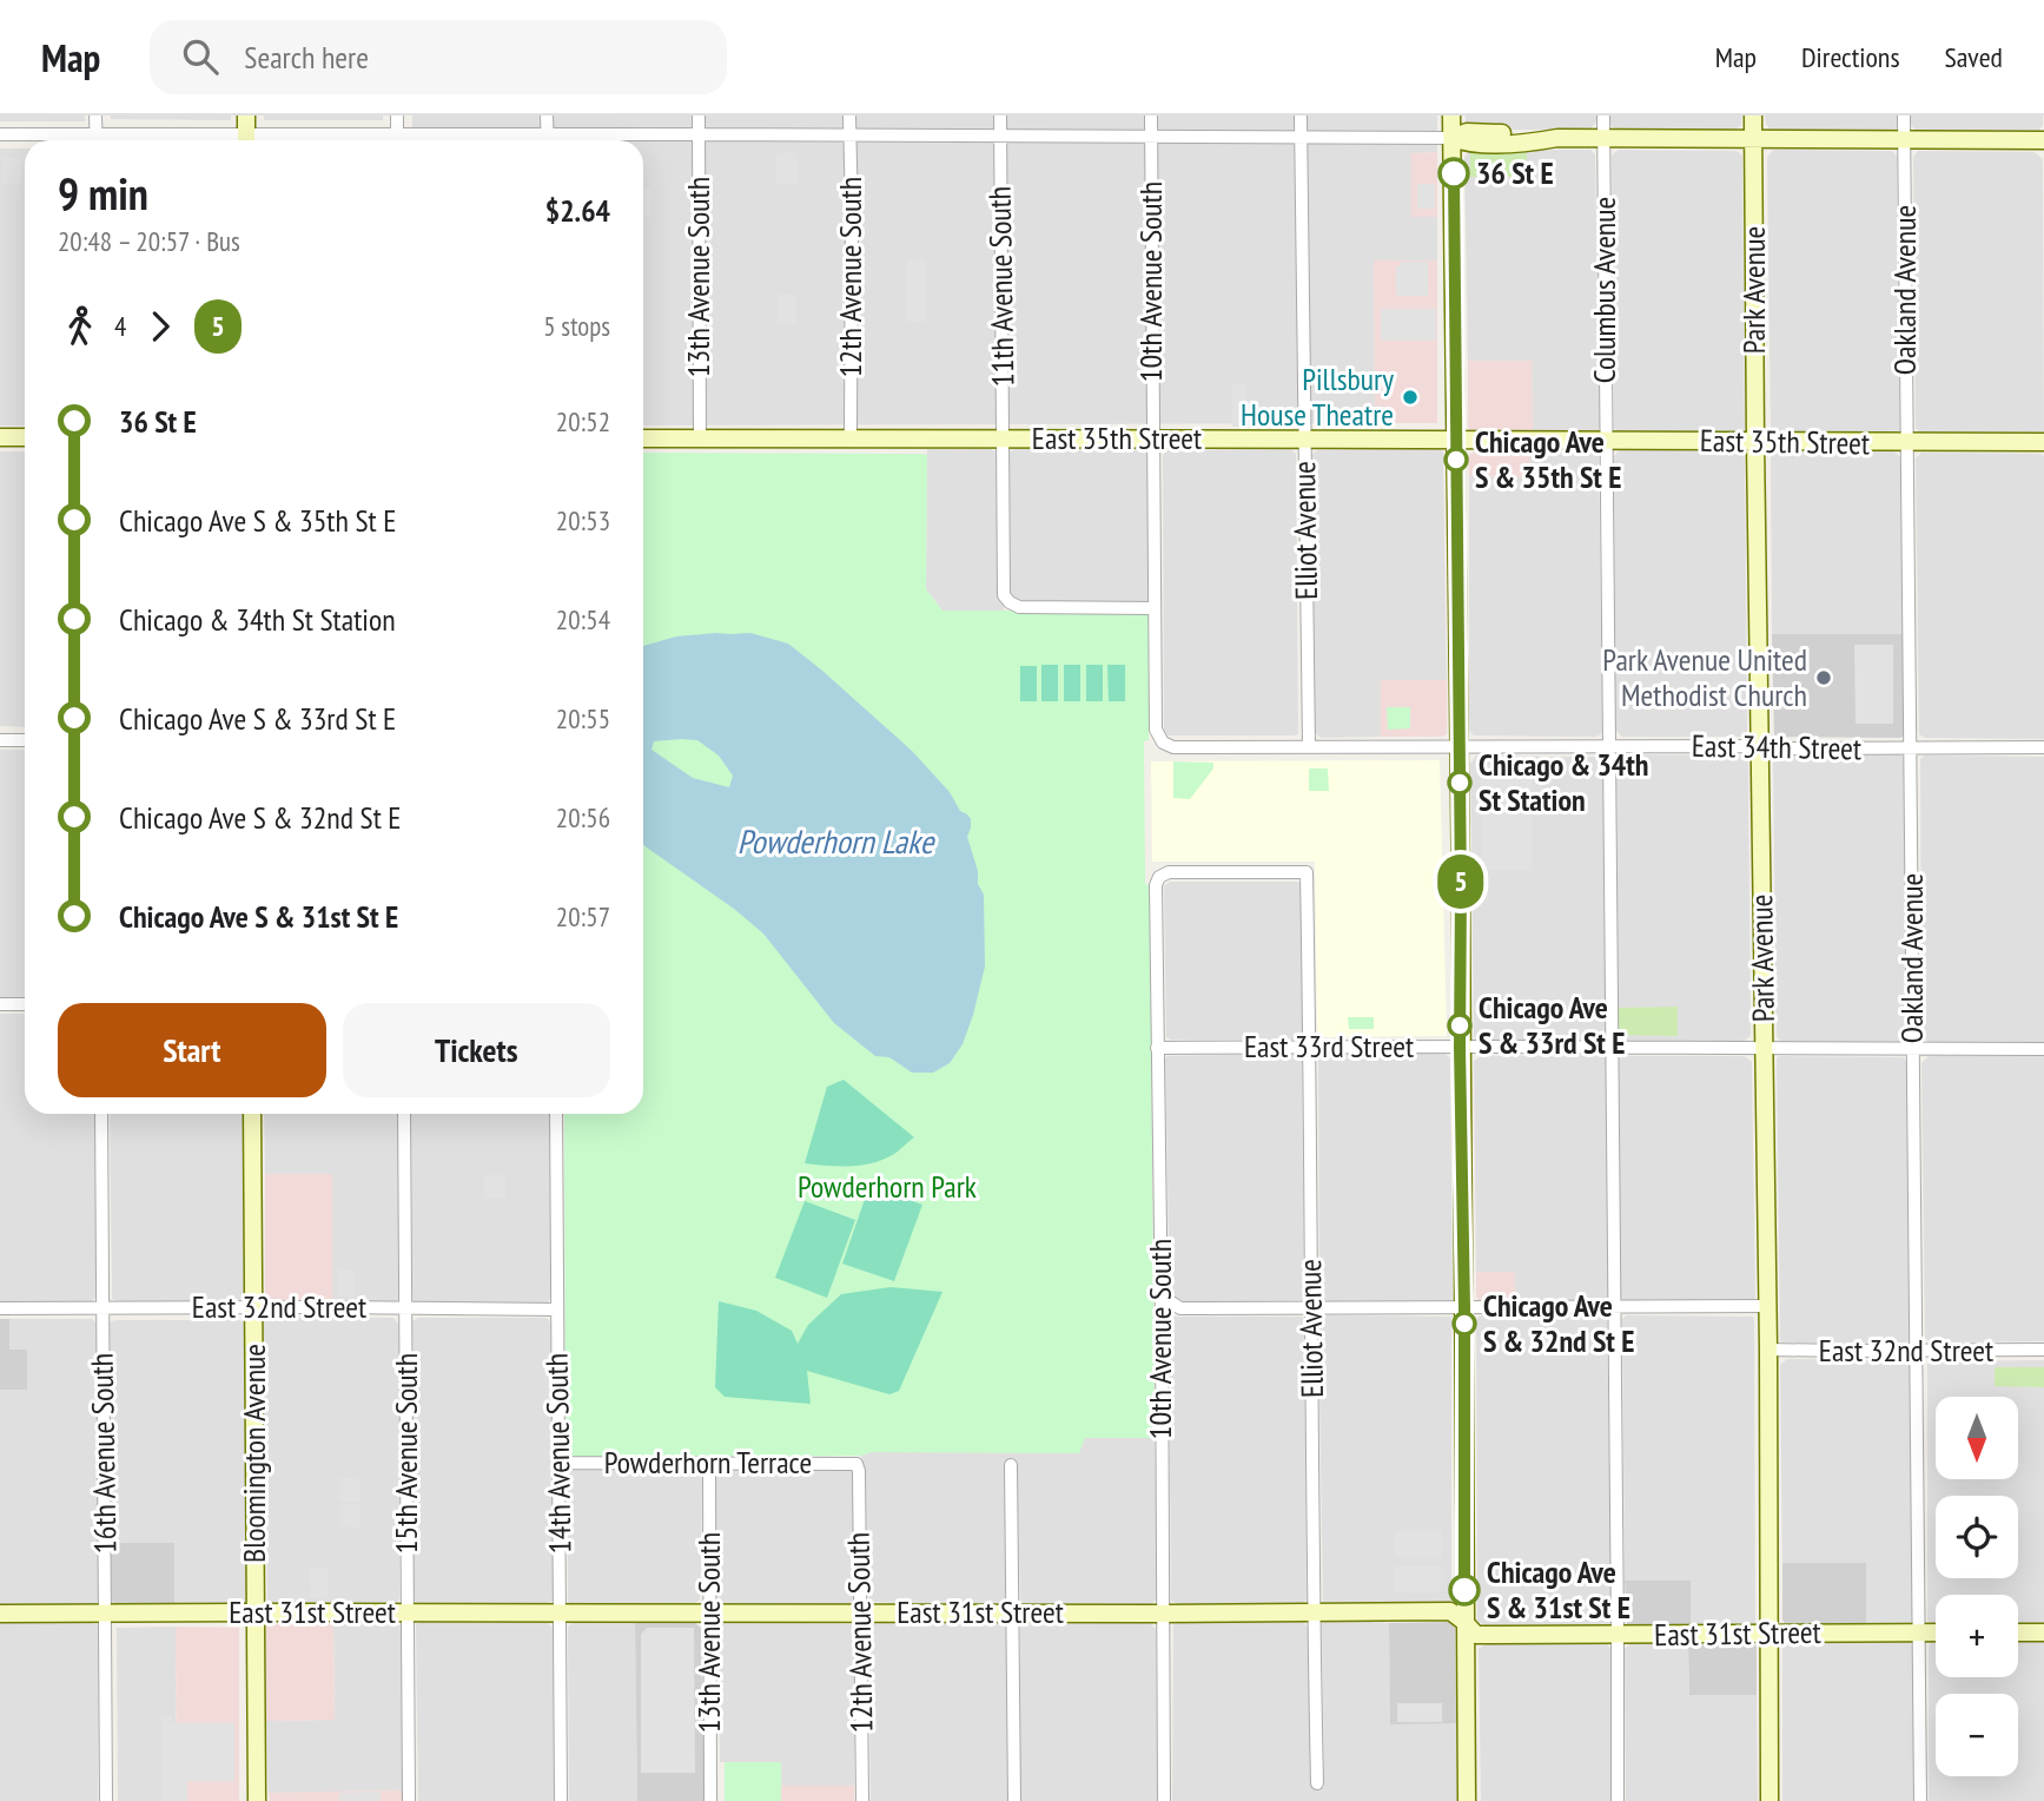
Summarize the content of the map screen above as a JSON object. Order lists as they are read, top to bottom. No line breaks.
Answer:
{"streets":{"street":["13th Avenue South","12th Avenue South","10th Avenue South","11th Avenue South","Columbus Avenue","Park Avenue","Oakland Avenue","East 35th Street","Elliot Avenue","East 34th Street","East 33rd Street","East 32nd Street","16th Avenue South","Bloomington Avenue","15th Avenue South","14th Avenue South","Powderhorn Terrace","East 31st Street"]},"crossings":[["13th Avenue South","East 35th Street"],["13th Avenue South","Powderhorn Terrace"],["13th Avenue South","East 31st Street"],["12th Avenue South","East 35th Street"],["12th Avenue South","Powderhorn Terrace"],["12th Avenue South","East 31st Street"],["10th Avenue South","11th Avenue South"],["10th Avenue South","East 35th Street"],["10th Avenue South","Elliot Avenue"],["10th Avenue South","East 34th Street"],["10th Avenue South","East 33rd Street"],["10th Avenue South","East 31st Street"],["11th Avenue South","East 35th Street"],["Columbus Avenue","East 35th Street"],["Columbus Avenue","East 34th Street"],["Columbus Avenue","East 33rd Street"],["Columbus Avenue","East 31st Street"],["Park Avenue","East 35th Street"],["Park Avenue","East 34th Street"],["Park Avenue","East 33rd Street"],["Park Avenue","East 32nd Street"],["Park Avenue","East 31st Street"],["Oakland Avenue","East 35th Street"],["Oakland Avenue","East 34th Street"],["Oakland Avenue","East 33rd Street"],["Oakland Avenue","East 32nd Street"],["Oakland Avenue","East 31st Street"],["East 35th Street","Elliot Avenue"],["Elliot Avenue","East 34th Street"],["Elliot Avenue","East 33rd Street"],["Elliot Avenue","East 31st Street"],["East 32nd Street","16th Avenue South"],["East 32nd Street","Bloomington Avenue"],["East 32nd Street","15th Avenue South"],["East 32nd Street","14th Avenue South"],["16th Avenue South","East 31st Street"],["Bloomington Avenue","East 31st Street"],["15th Avenue South","East 31st Street"],["14th Avenue South","Powderhorn Terrace"],["14th Avenue South","East 31st Street"]],"water":["Powderhorn Lake"],"parks":["Powderhorn Park"],"places":["36 St E","Pillsbury House Theatre","Chicago Ave S & 35th St E","Park Avenue United Methodist Church","Chicago & 34th St Station","Chicago Ave S & 33rd St E","Chicago Ave S & 32nd St E","Chicago Ave S & 31st St E"],"lines":["bus line 5"],"north":"bottom","page":{"header":"Map","search":"Search here","nav":["Map","Directions","Saved"],"on_map":"5","heading":["9 min","20:48 – 20:57 · Bus","$2.64"],"legs":["4","5","5 stops"],"list":[{"name":"36 St E","value":"20:52"},{"name":"Chicago Ave S & 35th St E","value":"20:53"},{"name":"Chicago & 34th St Station","value":"20:54"},{"name":"Chicago Ave S & 33rd St E","value":"20:55"},{"name":"Chicago Ave S & 32nd St E","value":"20:56"},{"name":"Chicago Ave S & 31st St E","value":"20:57"}],"buttons":["Start","Tickets"],"map_buttons":["+","−"]}}
